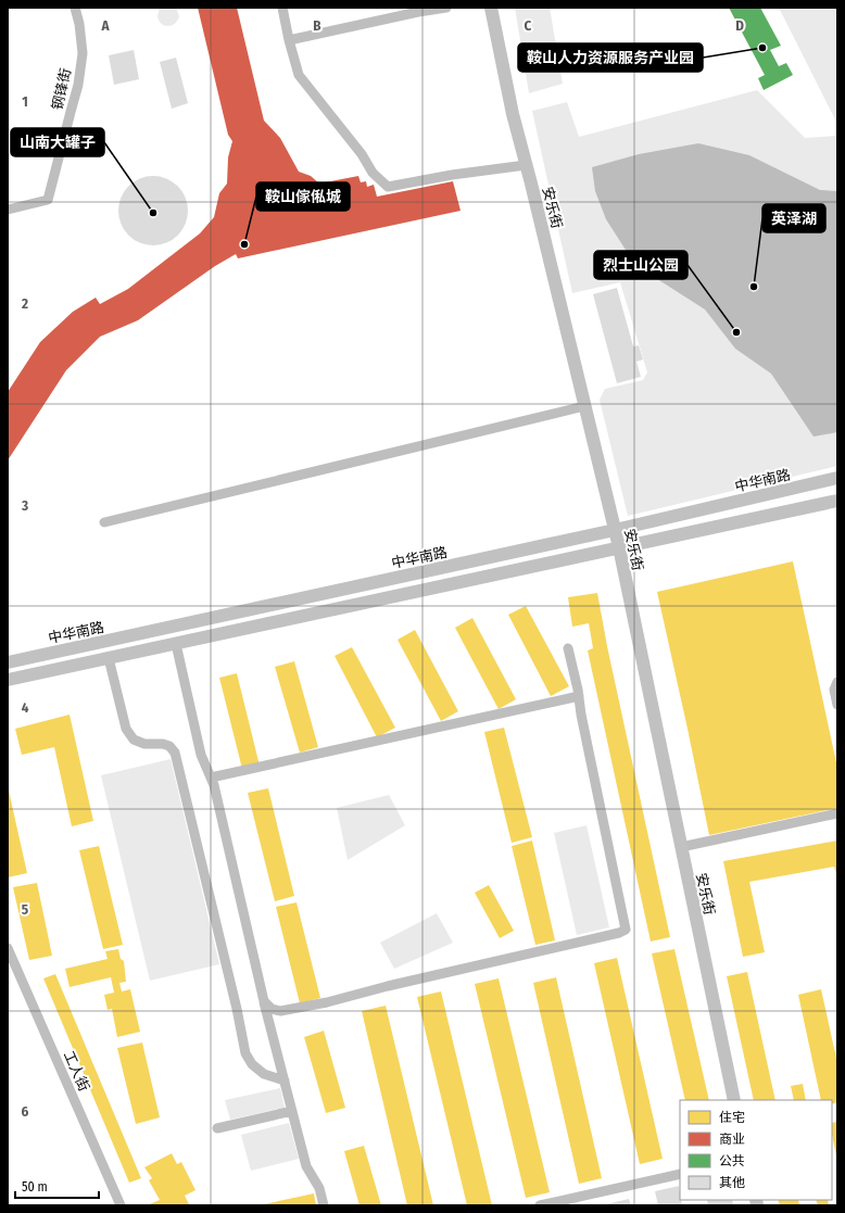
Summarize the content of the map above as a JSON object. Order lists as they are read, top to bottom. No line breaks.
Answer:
{"streets":{"main road":["安乐街","中华南路"],"street":["钢锋街","工人街"]},"crossings":[["安乐街","中华南路"]],"places":["鞍山人力资源服务产业园","山南大罐子","鞍山傢俬城","英泽湖","烈士山公园"],"legend":["住宅","商业","公共","其他"],"scale_bar":"50 m","grid":{"columns":["A","B","C","D"],"rows":["1","2","3","4","5","6"]}}
